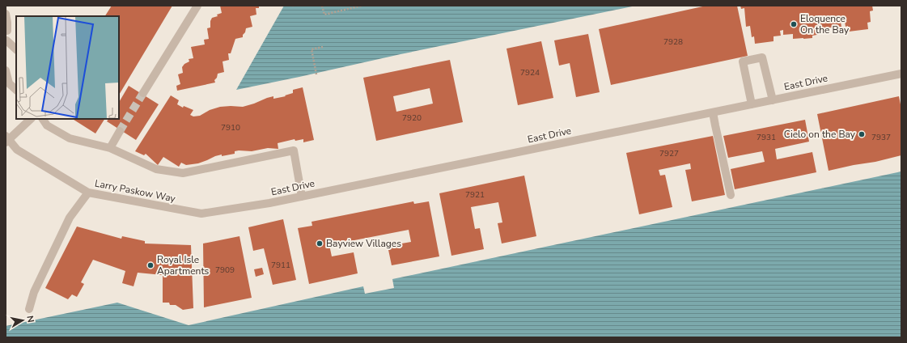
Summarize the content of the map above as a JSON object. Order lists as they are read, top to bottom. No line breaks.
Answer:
{"streets":{"street":["East Drive","Larry Paskow Way"]},"crossings":[["East Drive","Larry Paskow Way"]],"places":["Eloquence On the Bay","Cielo on the Bay","Bayview Villages","Royal Isle Apartments"],"house_numbers":["7928","7924","7920","7910","7931","7937","7927","7921","7911","7909"],"north":"right"}
